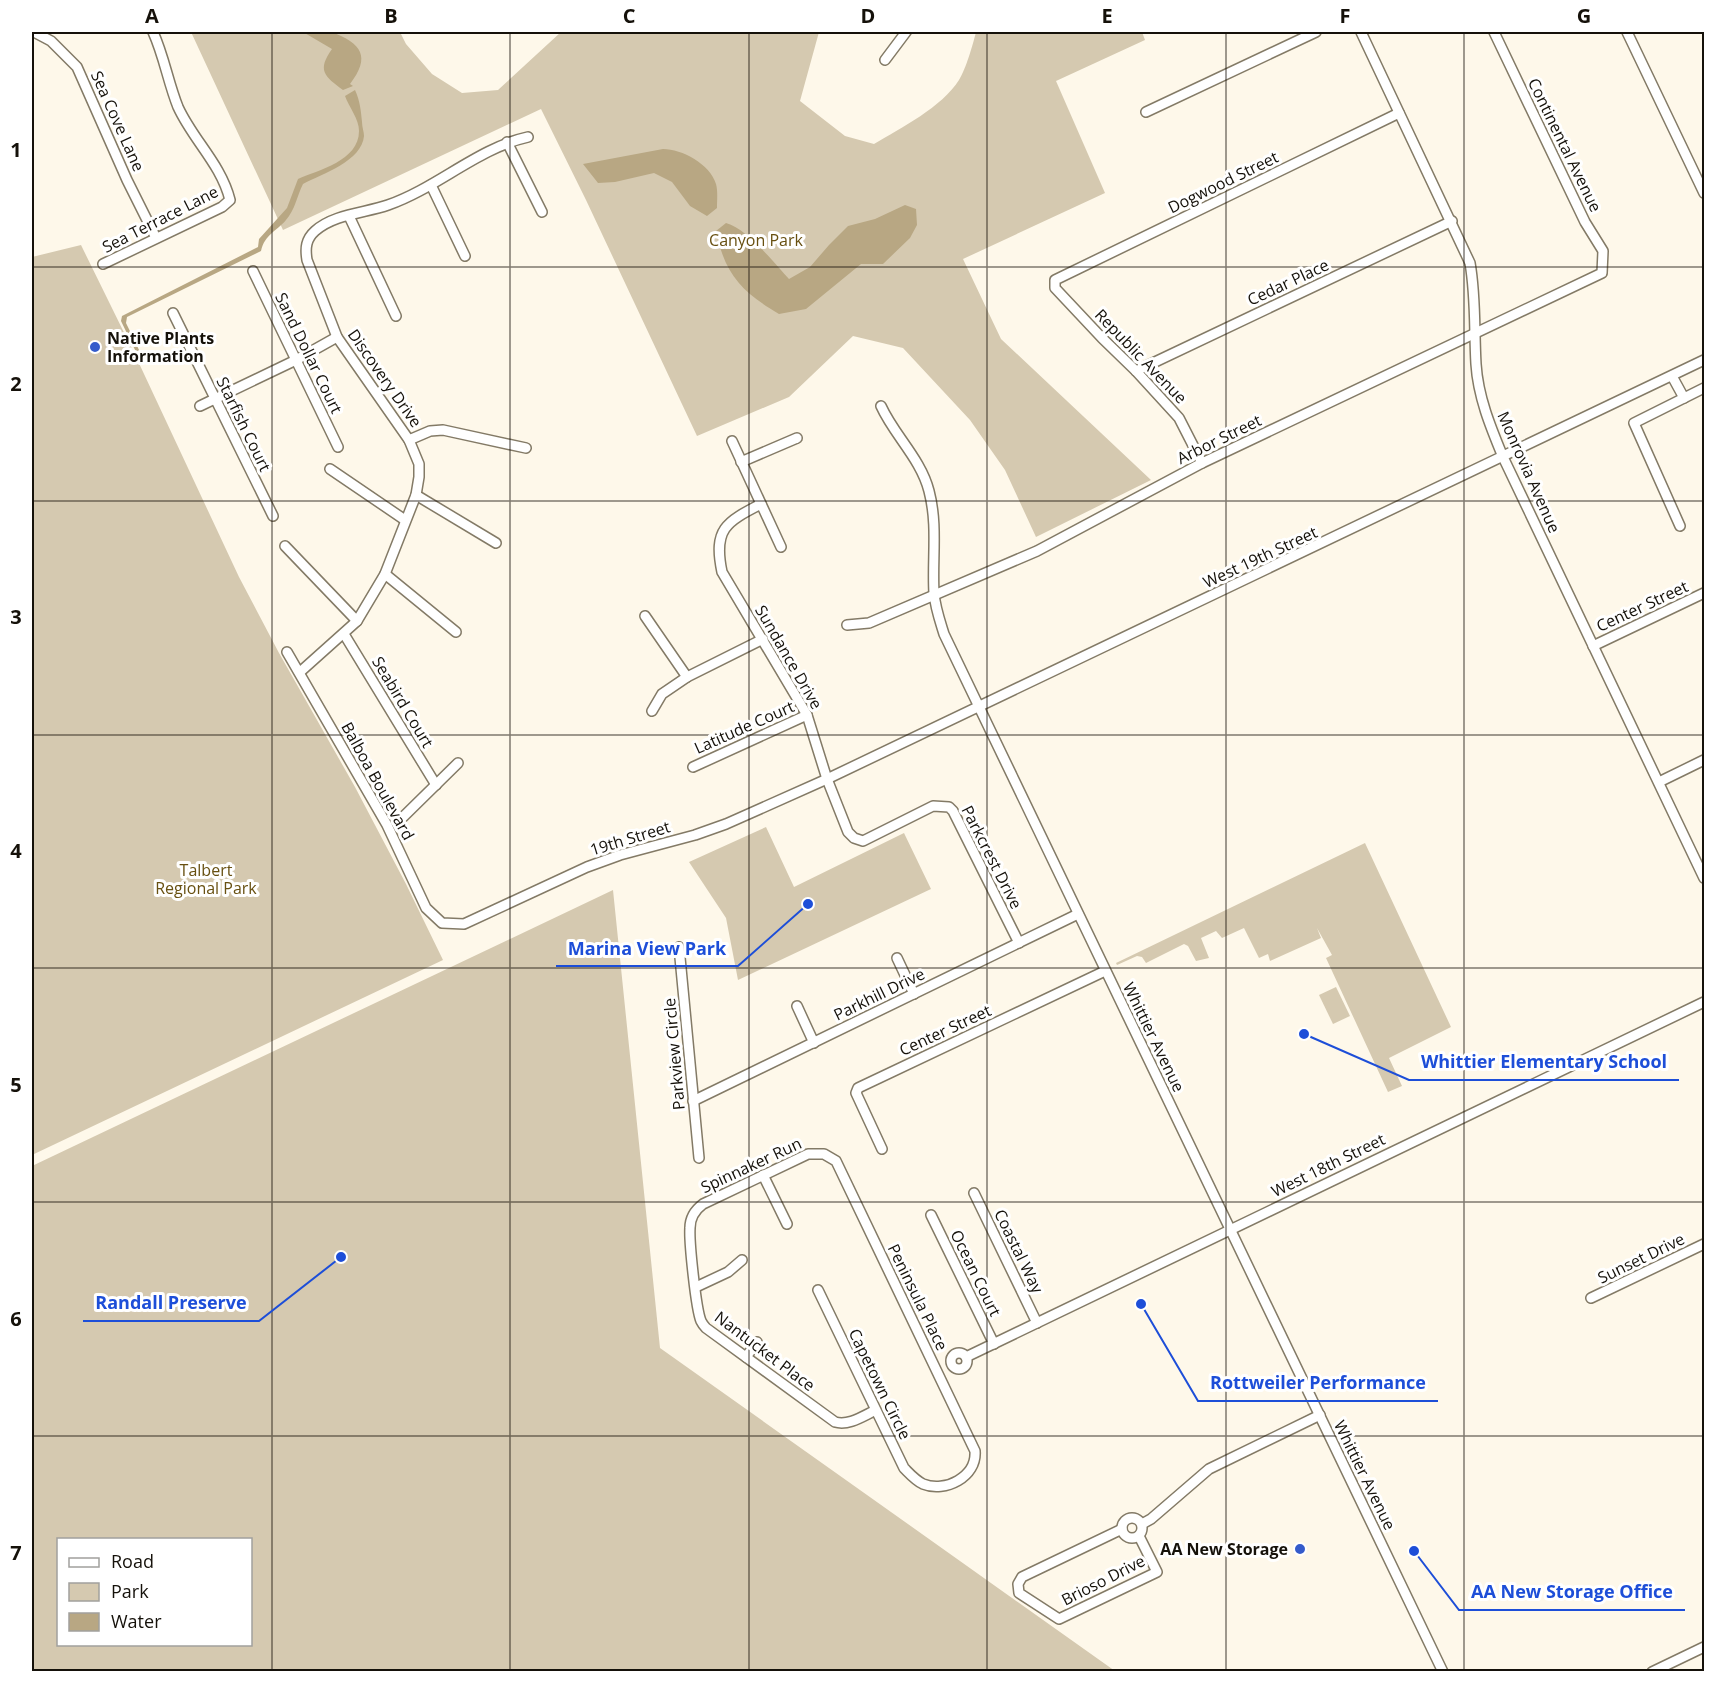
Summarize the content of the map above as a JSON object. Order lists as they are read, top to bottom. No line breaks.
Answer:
{"streets":{"street":["Sea Cove Lane","Continental Avenue","Dogwood Street","Sea Terrace Lane","Cedar Place","Sand Dollar Court","Republic Avenue","Discovery Drive","Starfish Court","Arbor Street","Monrovia Avenue","West 19th Street","Center Street","Sundance Drive","Seabird Court","Latitude Court","Balboa Boulevard","19th Street","Parkcrest Drive","Parkhill Drive","Whittier Avenue","Parkview Circle","Spinnaker Run","West 18th Street","Coastal Way","Sunset Drive","Ocean Court","Peninsula Place","Nantucket Place","Capetown Circle","Brioso Drive"]},"crossings":[["Sea Cove Lane","Sea Terrace Lane"],["Continental Avenue","Arbor Street"],["Dogwood Street","Republic Avenue"],["Dogwood Street","Monrovia Avenue"],["Cedar Place","Republic Avenue"],["Cedar Place","Monrovia Avenue"],["Republic Avenue","Arbor Street"],["Discovery Drive","Seabird Court"],["Discovery Drive","Balboa Boulevard"],["Arbor Street","Monrovia Avenue"],["Arbor Street","Whittier Avenue"],["Monrovia Avenue","West 19th Street"],["Monrovia Avenue","Center Street"],["West 19th Street","Sundance Drive"],["West 19th Street","19th Street"],["West 19th Street","Parkcrest Drive"],["West 19th Street","Whittier Avenue"],["Center Street","Whittier Avenue"],["Sundance Drive","Latitude Court"],["Sundance Drive","19th Street"],["Sundance Drive","Parkcrest Drive"],["Balboa Boulevard","19th Street"],["19th Street","Parkcrest Drive"],["Parkcrest Drive","Parkhill Drive"],["Parkhill Drive","Whittier Avenue"],["Parkhill Drive","Parkview Circle"],["Whittier Avenue","West 18th Street"],["Whittier Avenue","Brioso Drive"],["Spinnaker Run","Peninsula Place"],["Spinnaker Run","Nantucket Place"],["West 18th Street","Coastal Way"],["West 18th Street","Ocean Court"],["West 18th Street","Peninsula Place"],["Peninsula Place","Capetown Circle"],["Nantucket Place","Capetown Circle"]],"parks":["Canyon Park","Talbert Regional Park"],"places":["Native Plants Information","Marina View Park","Whittier Elementary School","Randall Preserve","Rottweiler Performance","AA New Storage","AA New Storage Office"],"legend":["Road","Park","Water"],"grid":{"columns":["A","B","C","D","E","F","G"],"rows":["1","2","3","4","5","6","7"]}}
